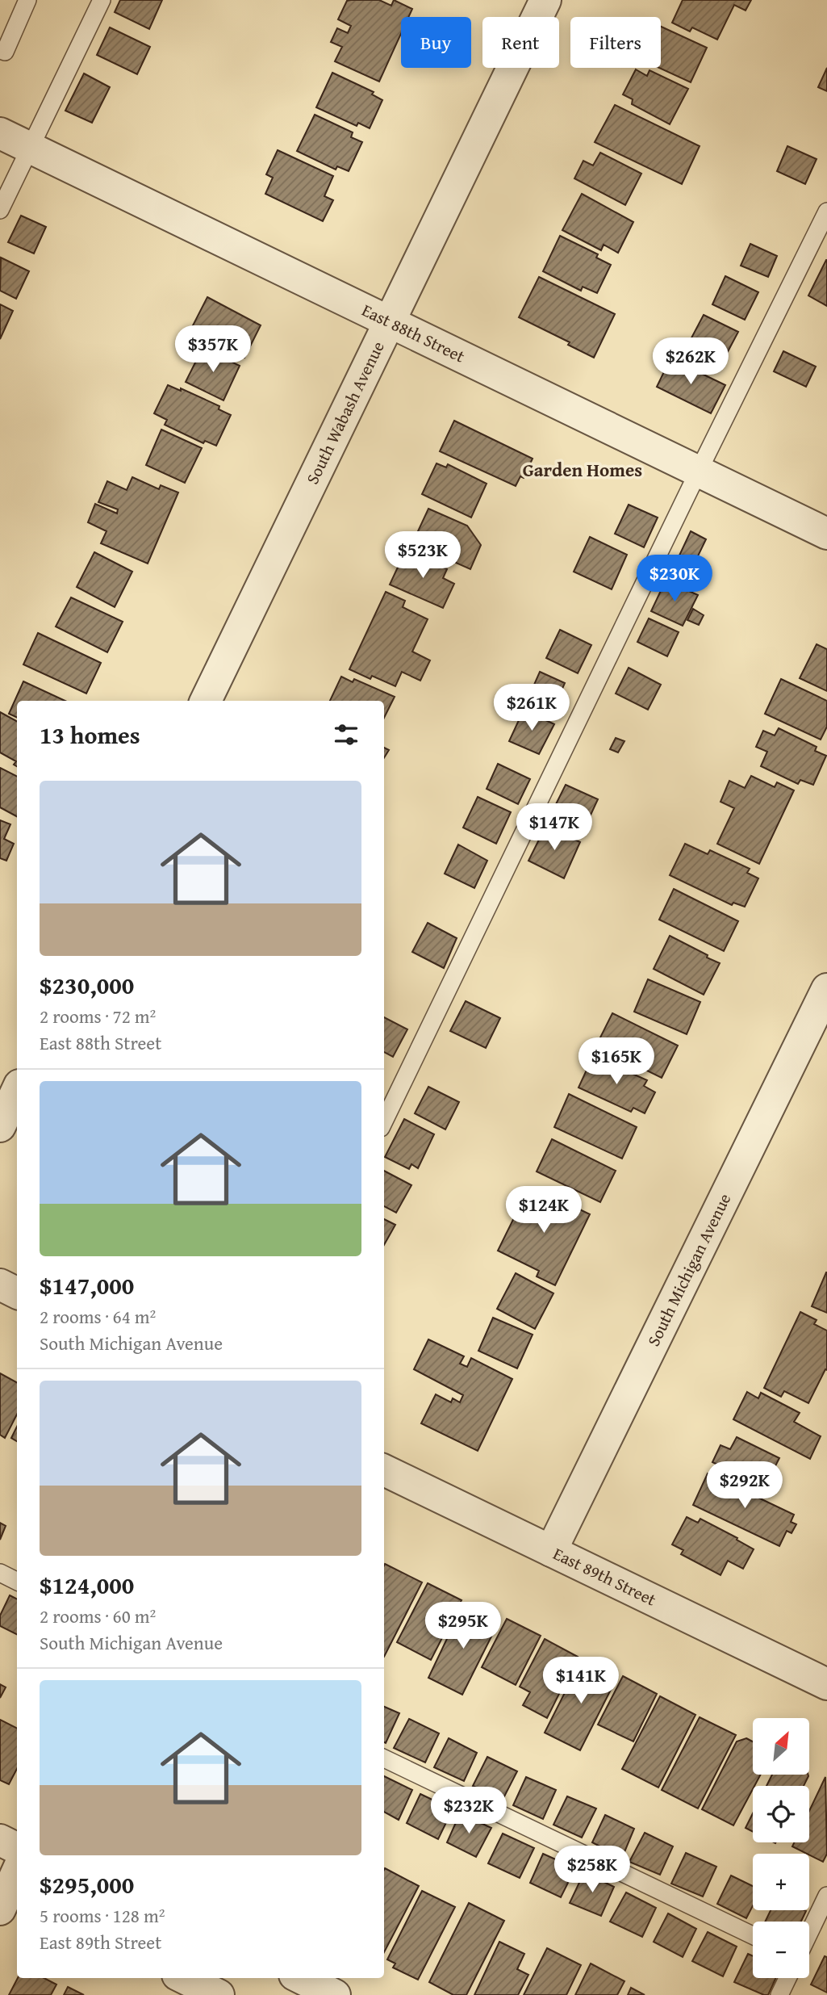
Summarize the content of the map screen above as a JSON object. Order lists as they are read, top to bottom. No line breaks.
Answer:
{"streets":{"street":["East 88th Street","South Wabash Avenue","South Michigan Avenue","East 89th Street"]},"crossings":[["East 88th Street","South Wabash Avenue"],["South Michigan Avenue","East 89th Street"]],"districts":["Garden Homes"],"north":"top right","page":{"chip":["Buy","Rent","Filters"],"price":["$357K","$262K","$523K","$230K","$261K","$147K","$165K","$124K","$292K","$295K","$141K","$232K","$258K"],"heading":"13 homes","list":[{"name":"$230,000","note":"2 rooms · 72 m² · East 88th Street"},{"name":"$147,000","note":"2 rooms · 64 m² · South Michigan Avenue"},{"name":"$124,000","note":"2 rooms · 60 m² · South Michigan Avenue"},{"name":"$295,000","note":"5 rooms · 128 m² · East 89th Street"}],"map_buttons":["+","−"]}}
